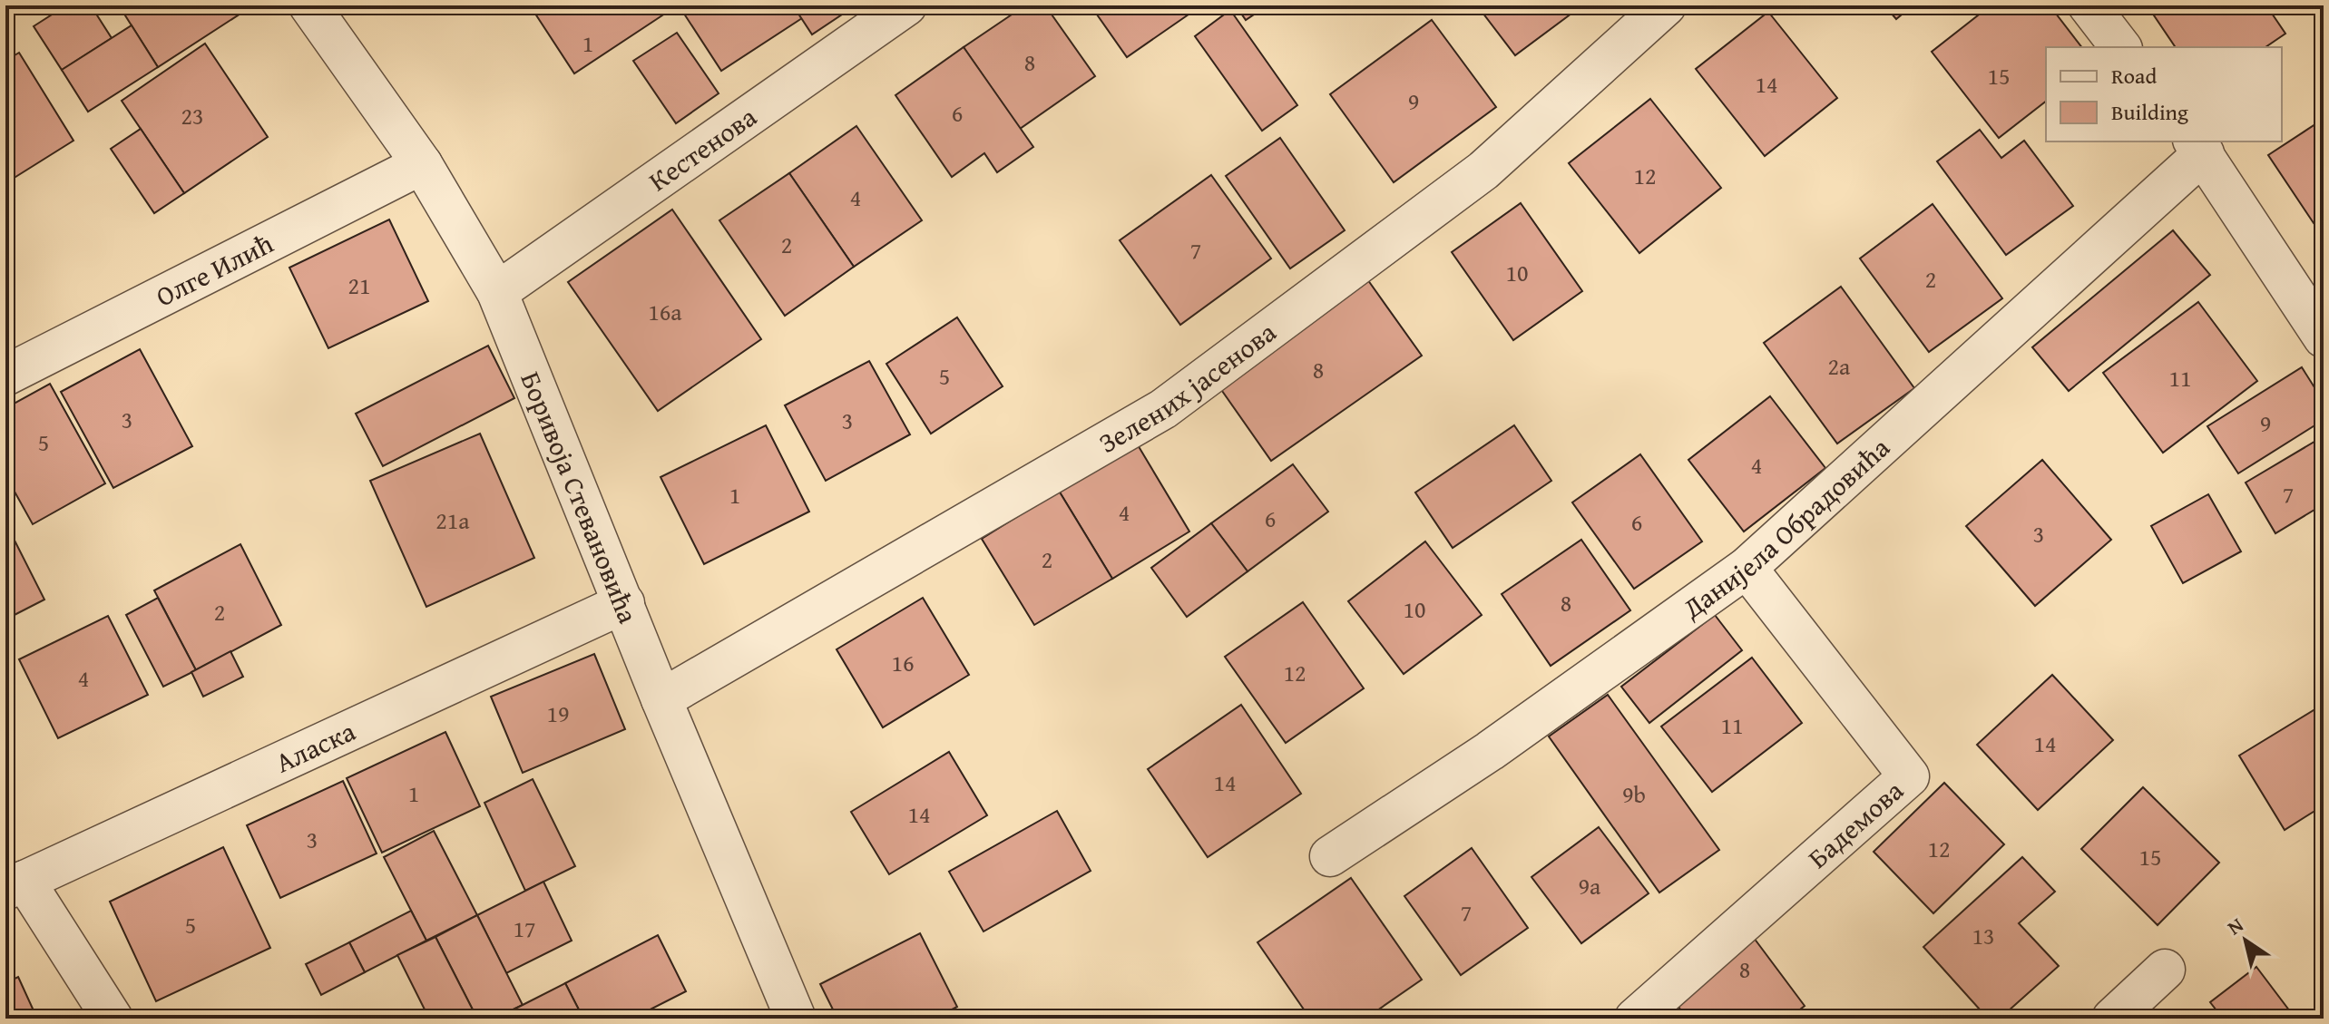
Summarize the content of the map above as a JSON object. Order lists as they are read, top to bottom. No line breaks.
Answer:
{"streets":{"street":["Кестенова","Олге Илић","Зелених јасенова","Боривоја Стевановића","Данијела Обрадовића","Аласка","Бадемова"]},"crossings":[["Кестенова","Боривоја Стевановића"],["Олге Илић","Боривоја Стевановића"],["Зелених јасенова","Боривоја Стевановића"],["Боривоја Стевановића","Аласка"],["Данијела Обрадовића","Бадемова"]],"house_numbers":["1","8","15","14","9","6","23","12","4","2","7","10","2","21","16a","2a","8","5","11","3","3","9","5","4","7","1","4","6","21a","6","3","2","8","10","2","16","12","4","19","11","14","14","1","9b","14","3","12","15","9a","7","5","17","13","8"],"legend":["Road","Building"],"north":"top left"}
